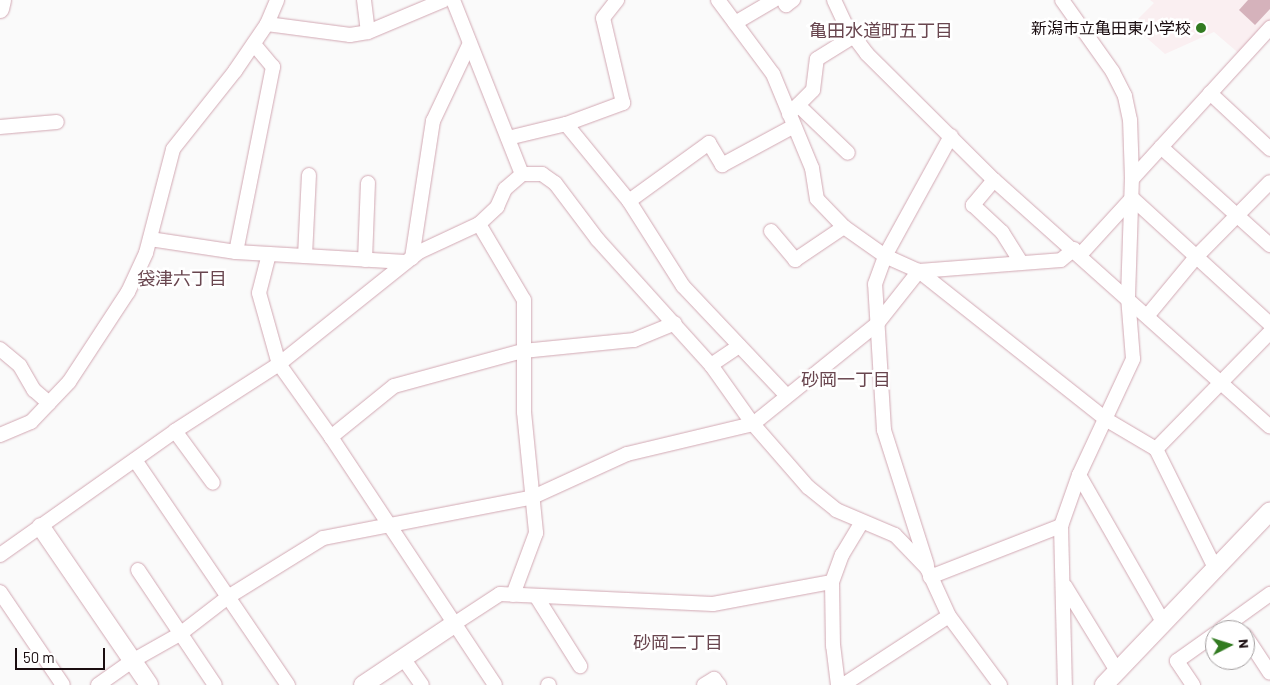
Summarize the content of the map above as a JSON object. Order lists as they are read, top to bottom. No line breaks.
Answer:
{"districts":["亀田水道町五丁目","袋津六丁目","砂岡一丁目","砂岡二丁目"],"places":["新潟市立亀田東小学校"],"scale_bar":"50 m","north":"right"}
